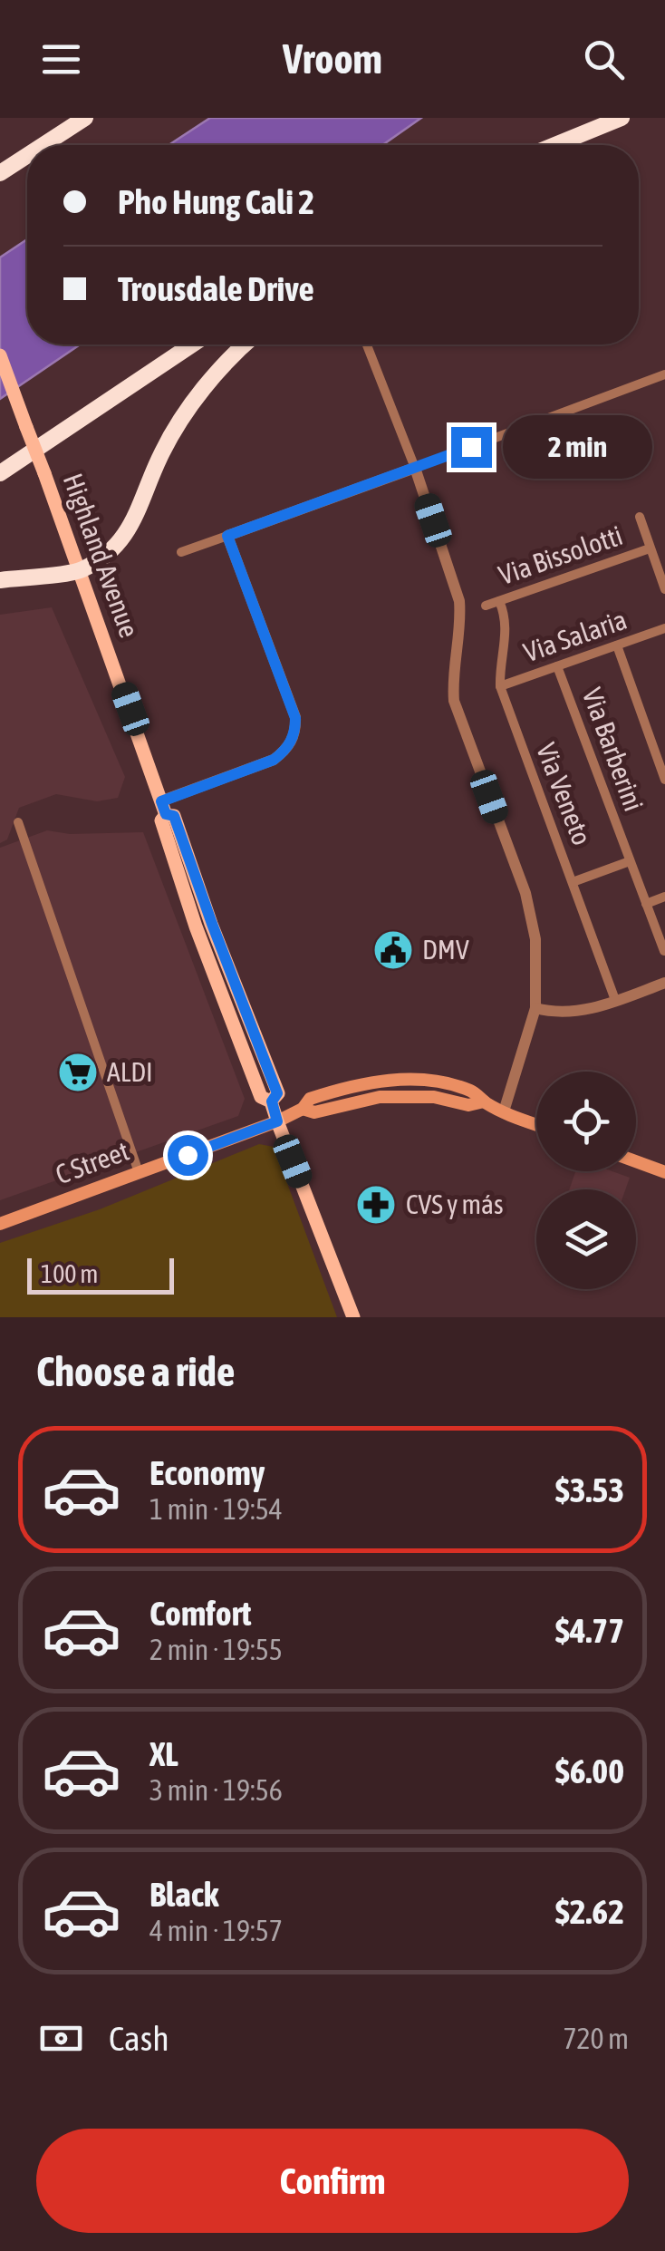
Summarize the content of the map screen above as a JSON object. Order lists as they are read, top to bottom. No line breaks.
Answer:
{"streets":{"main road":["Highland Avenue","C Street"],"street":["Via Bissolotti","Via Salaria","Via Barberini","Via Veneto"]},"crossings":[["Highland Avenue","C Street"],["Via Bissolotti","Via Veneto"],["Via Salaria","Via Barberini"],["Via Salaria","Via Veneto"]],"places":{"public building":["DMV"],"supermarket":["ALDI"],"pharmacy":["CVS y más"]},"scale_bar":"100 m","page":{"header":"Vroom","banner":["Pho Hung Cali 2","Trousdale Drive"],"bubble":"2 min","scale":"100 m","heading":"Choose a ride","list":[{"name":"Economy","note":"1 min · 19:54","value":"$3.53"},{"name":"Comfort","note":"2 min · 19:55","value":"$4.77"},{"name":"XL","note":"3 min · 19:56","value":"$6.00"},{"name":"Black","note":"4 min · 19:57","value":"$2.62"}],"pay":["Cash","720 m"],"buttons":"Confirm"}}
